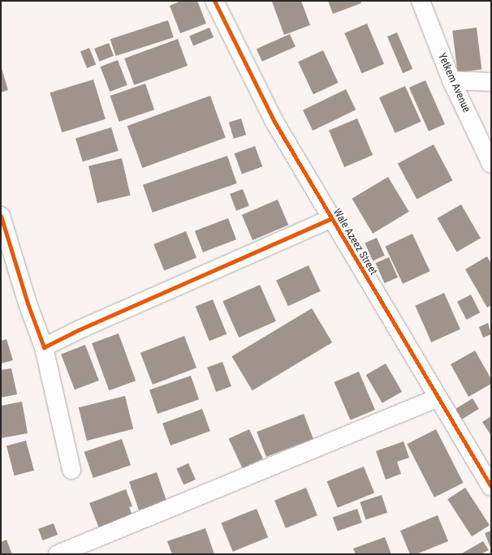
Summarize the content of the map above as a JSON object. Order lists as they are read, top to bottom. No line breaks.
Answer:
{"streets":{"street":["Yetkem Avenue","Wale Azeez Street"]}}
